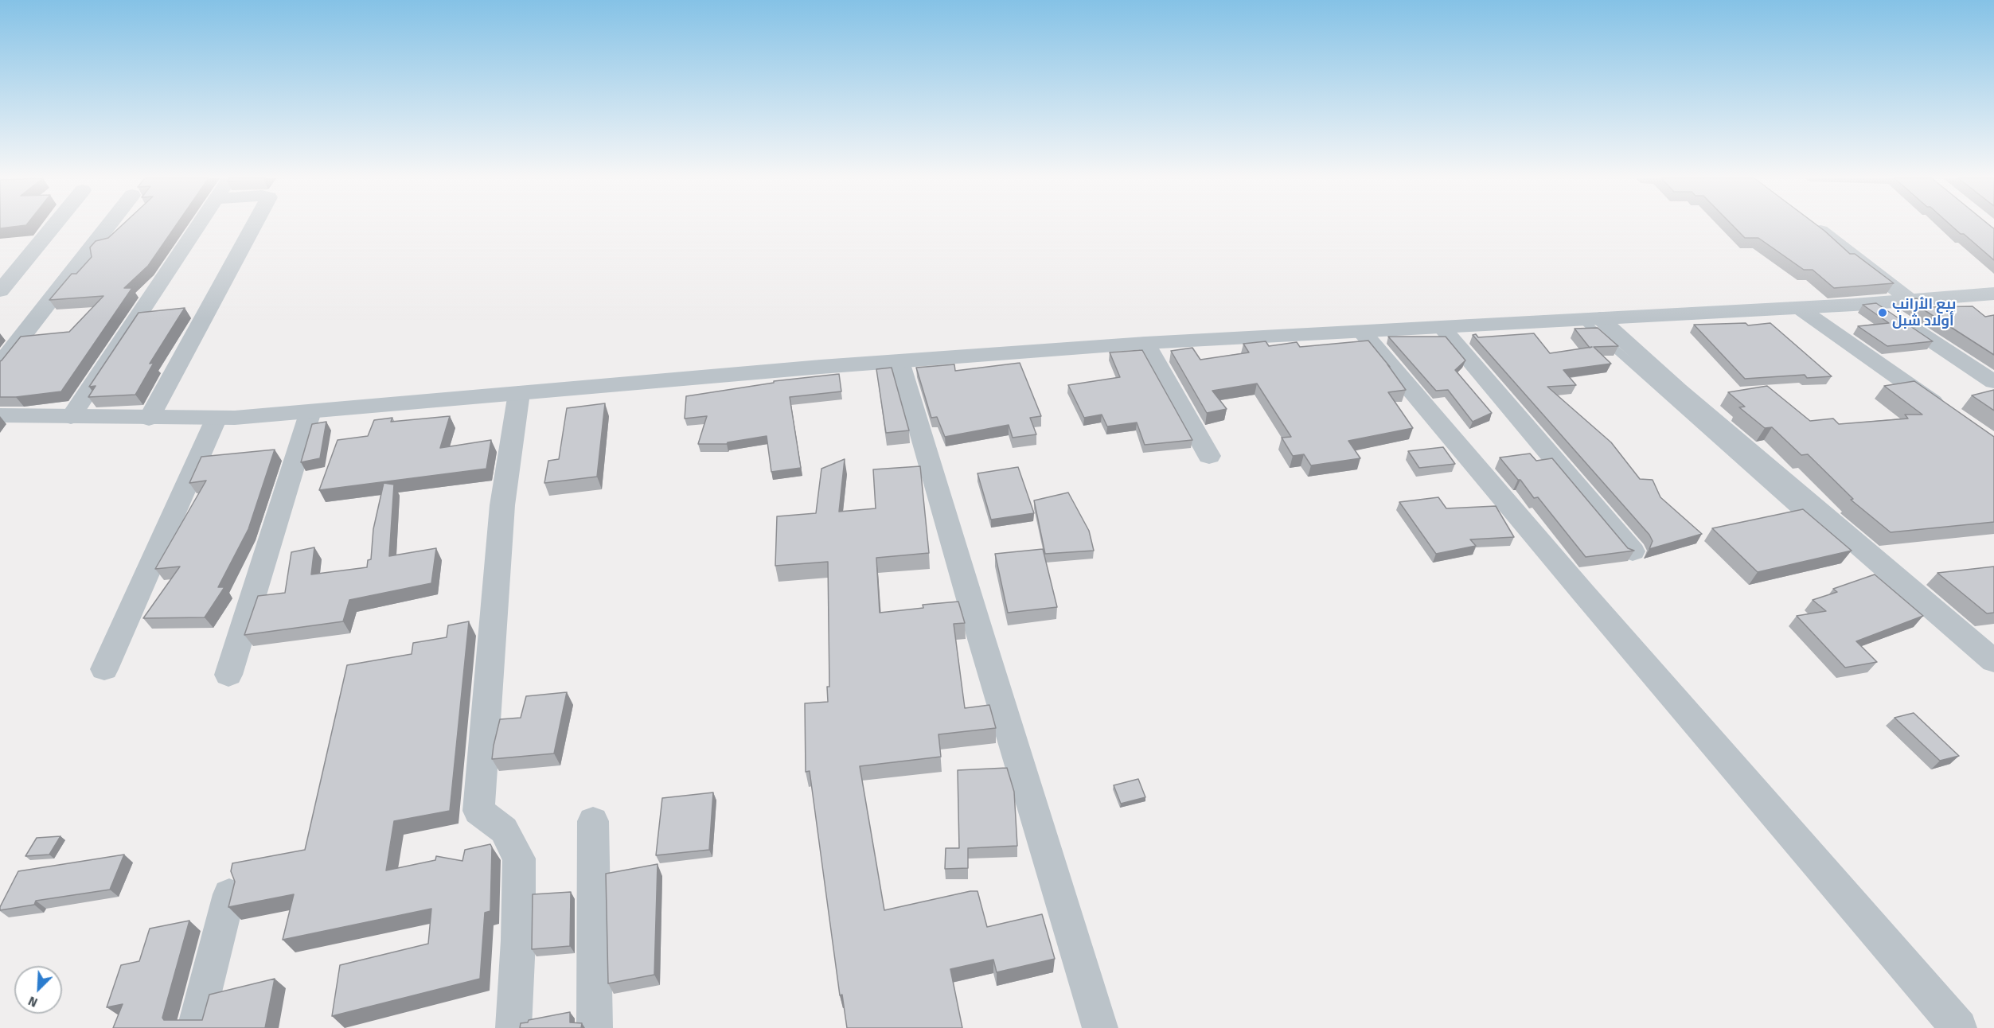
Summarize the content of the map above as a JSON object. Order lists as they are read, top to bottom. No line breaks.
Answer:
{"places":["بيع الأرانب أولاد شبل"],"north":"bottom left"}
